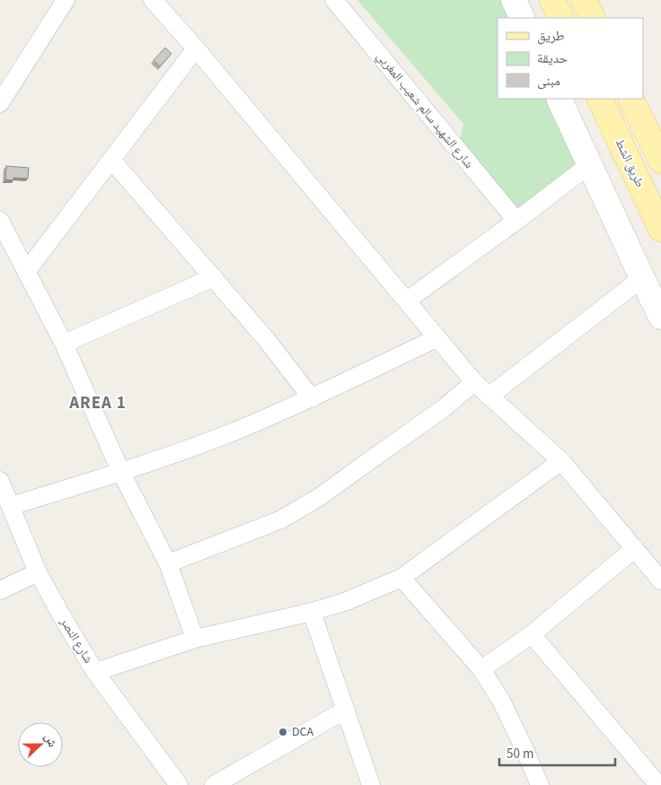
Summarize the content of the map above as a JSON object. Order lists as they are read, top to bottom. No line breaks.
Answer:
{"streets":{"main road":["طريق الشط"],"street":["شارع الشهيد سالم شعيب المغربي","شارع النصر"]},"districts":["AREA 1"],"places":["DCA"],"legend":["طريق","حديقة","مبنى"],"scale_bar":"50 m","north":"right"}
